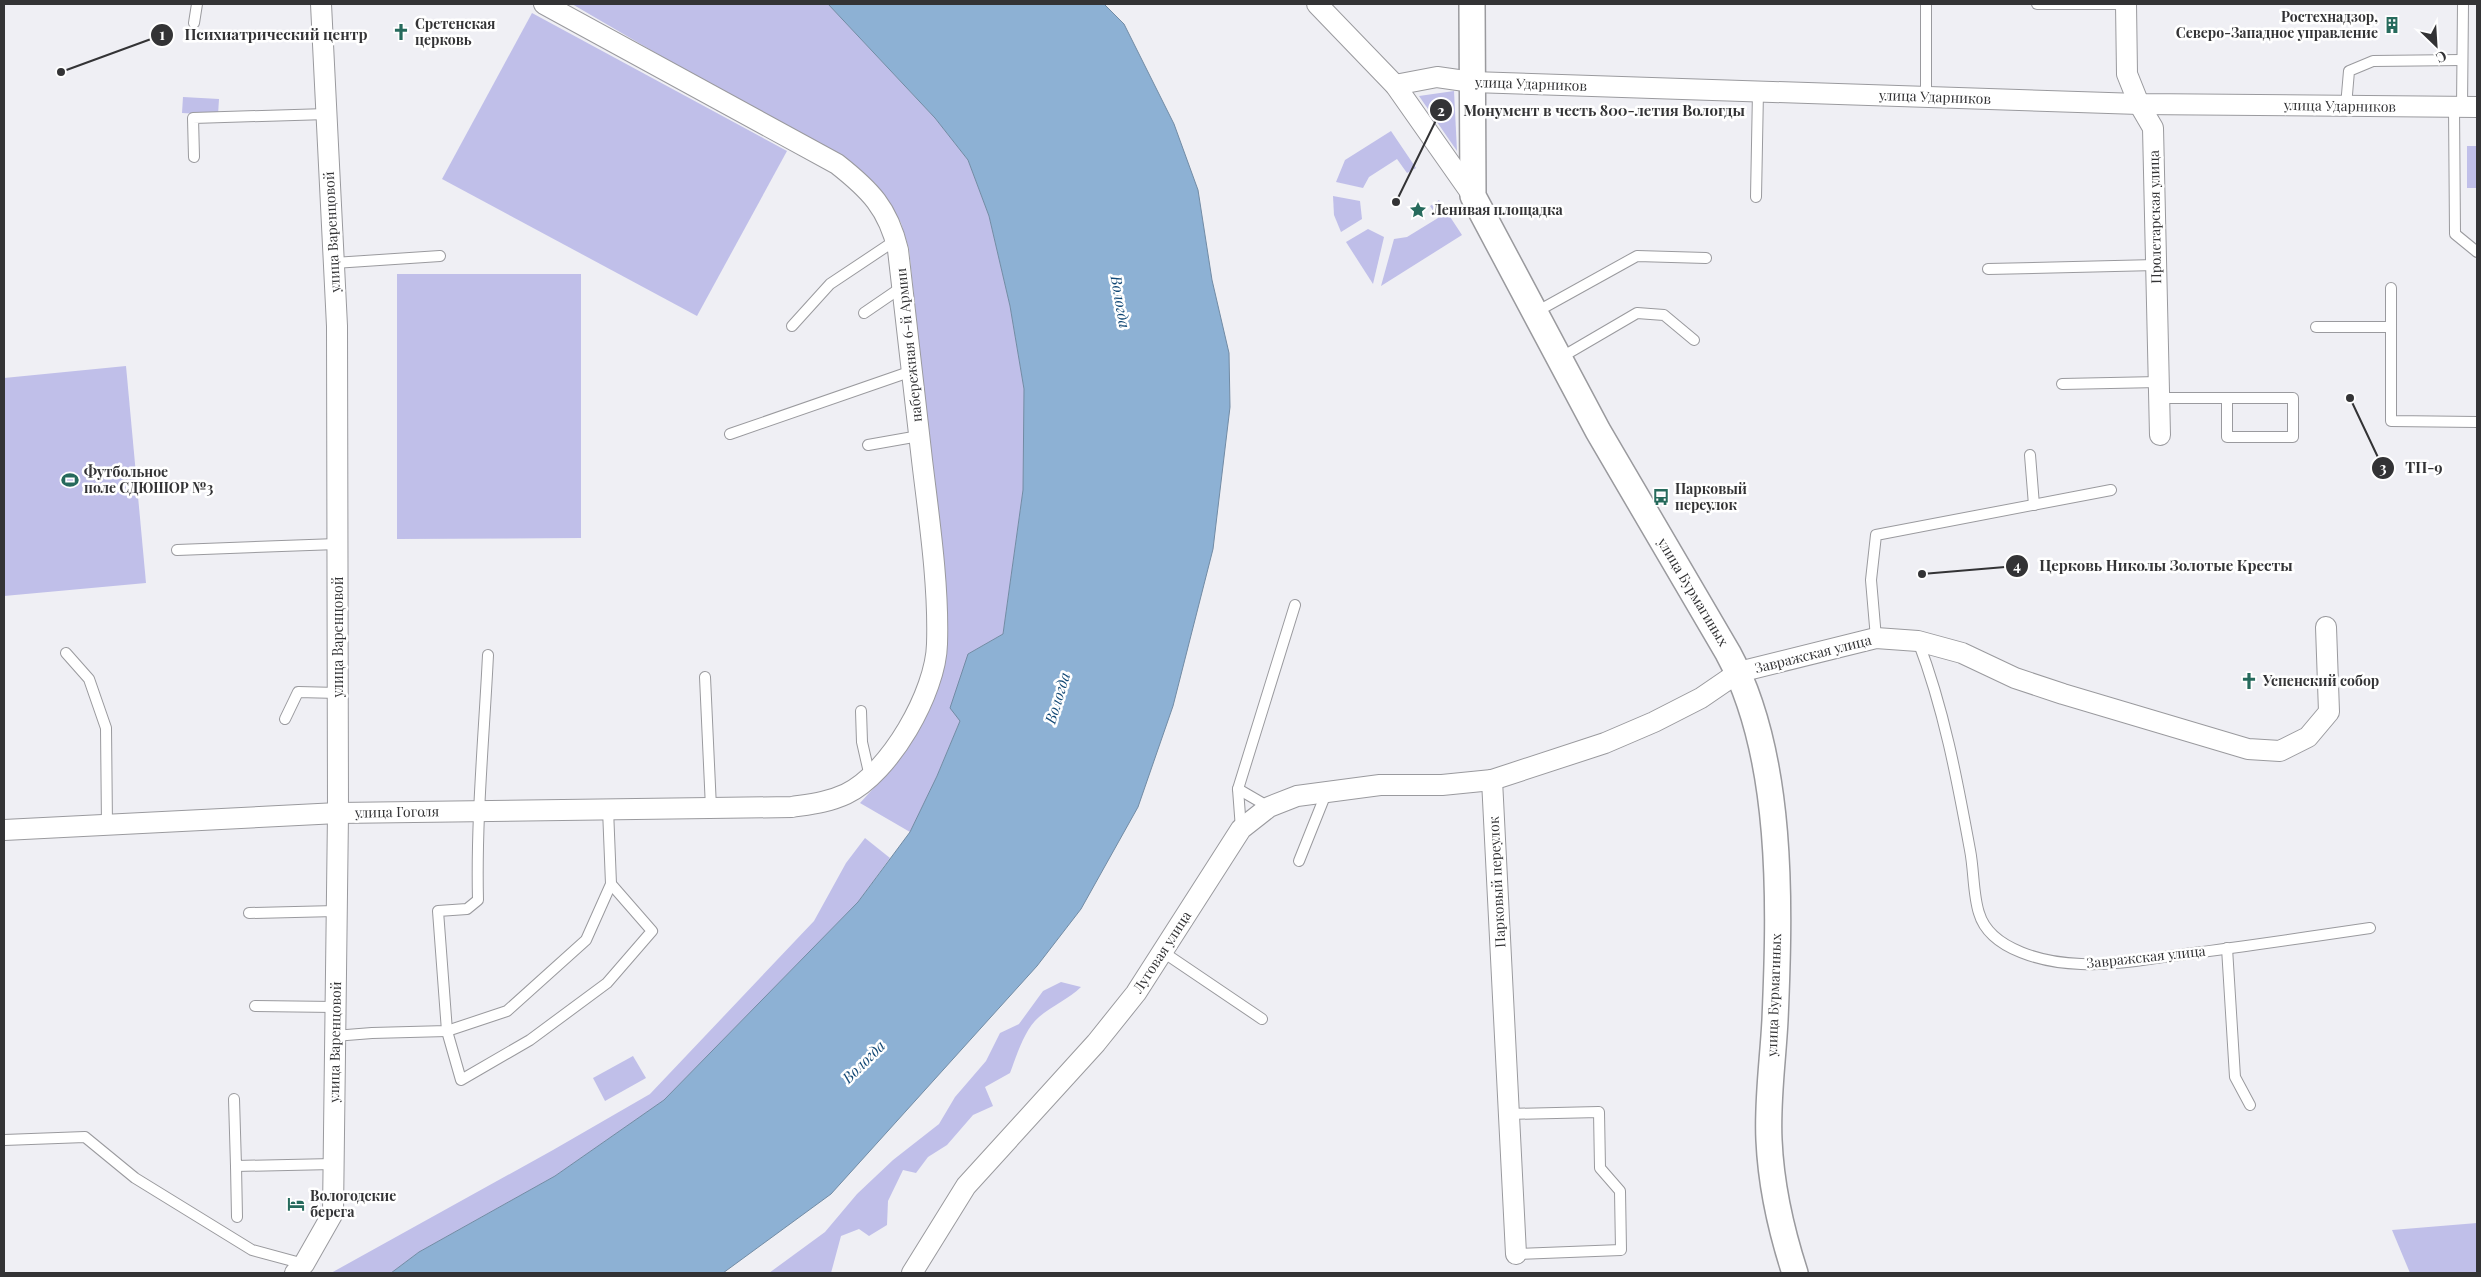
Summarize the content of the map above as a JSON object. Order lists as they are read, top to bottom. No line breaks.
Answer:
{"streets":{"street":["улица Ударников","Пролетарская улица","улица Варенцовой","набережная 6-й Армии","улица Бурмагиных","Завражская улица","улица Гоголя","Парковый переулок","Луговая улица"]},"crossings":[["улица Ударников","Пролетарская улица"],["улица Ударников","улица Бурмагиных"],["улица Варенцовой","улица Гоголя"],["набережная 6-й Армии","улица Гоголя"],["улица Бурмагиных","Завражская улица"],["Парковый переулок","Луговая улица"]],"water":["Вологда"],"places":{"building":["Ростехнадзор, Северо-Западное управление"],"church":["Сретенская церковь","Успенский собор"],"other":["Психиатрический центр","Монумент в честь 800-летия Вологды","ТП-9","Церковь Николы Золотые Кресты"],"place":["Ленивая площадка"],"sports":["Футбольное поле СДЮШОР №3"],"bus stop":["Парковый переулок"],"hotel":["Вологодские берега"]},"north":"bottom right"}
